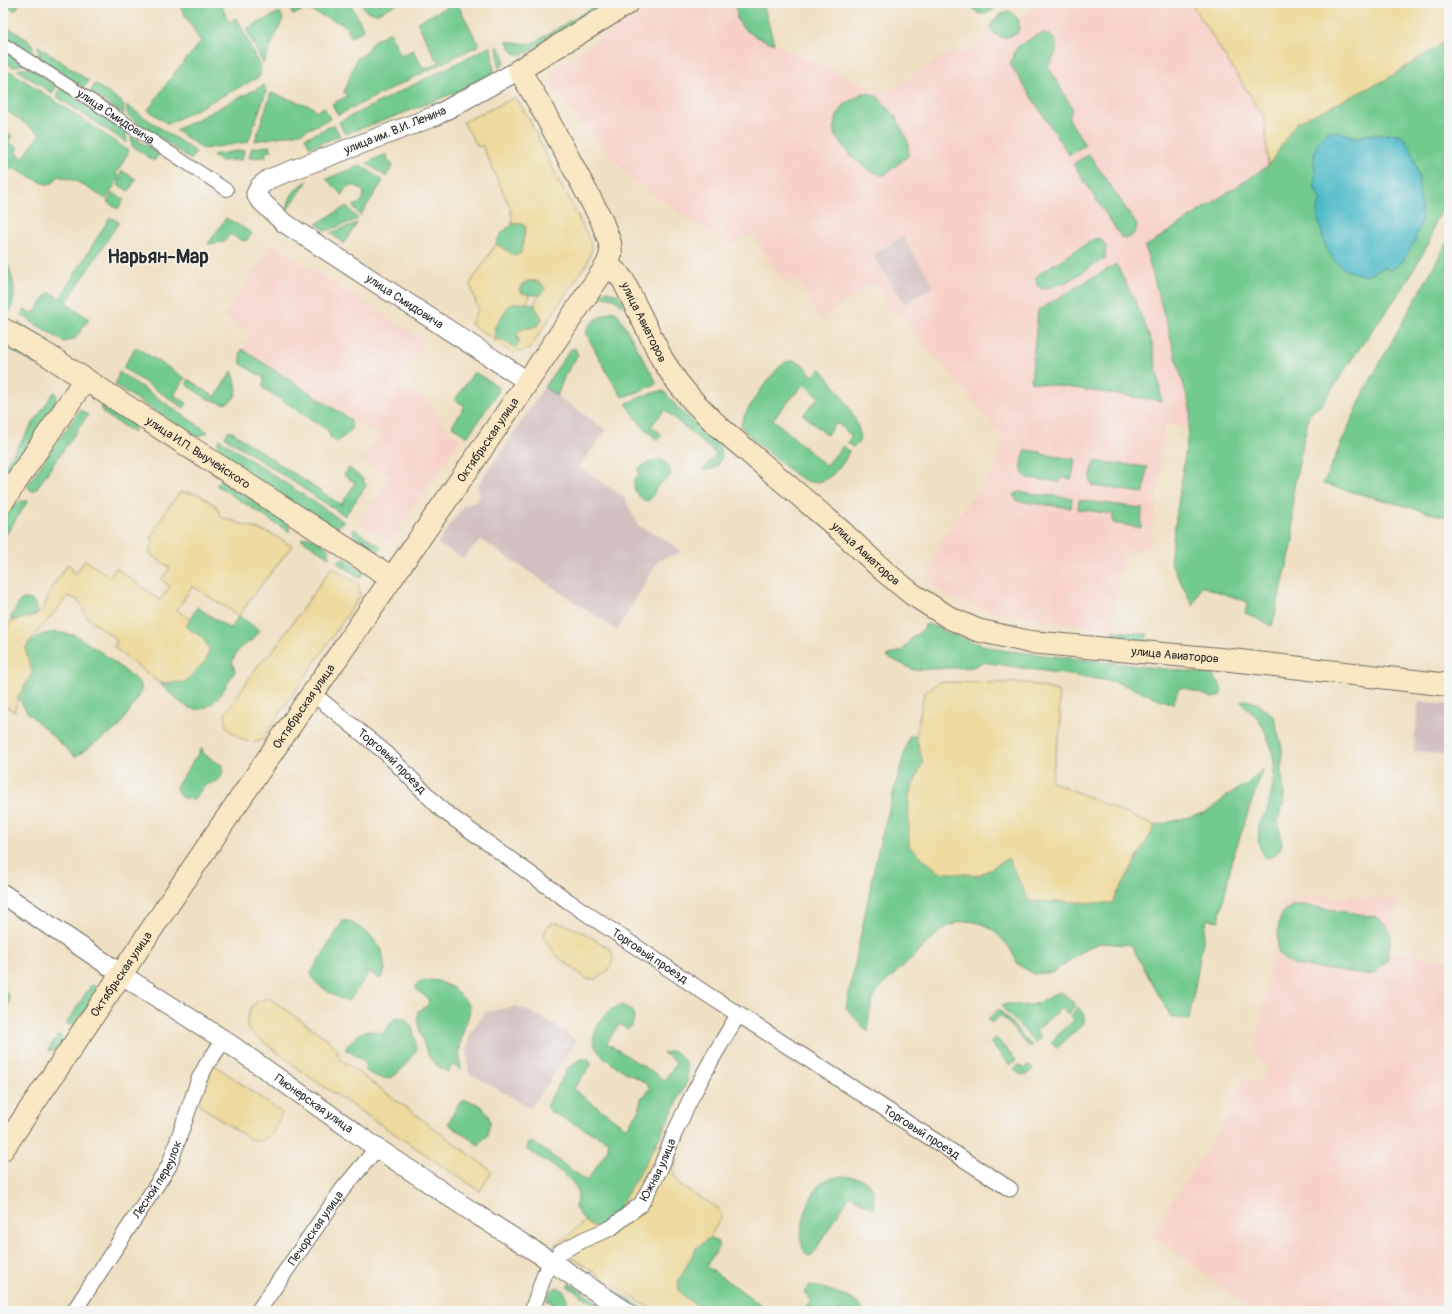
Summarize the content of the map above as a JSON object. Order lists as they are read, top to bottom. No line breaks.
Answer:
{"streets":{"main road":["улица им. В.И. Ленина","улица Авиаторов","Октябрьская улица","улица И.П. Выучейского"],"street":["улица Смидовича","Торговый проезд","Пионерская улица","Южная улица","Лесной переулок","Печорская улица"]},"crossings":[["улица Смидовича","улица им. В.И. Ленина"],["улица Смидовича","Октябрьская улица"],["улица Авиаторов","Октябрьская улица"],["Октябрьская улица","улица И.П. Выучейского"],["Октябрьская улица","Торговый проезд"],["Октябрьская улица","Пионерская улица"],["Торговый проезд","Южная улица"],["Пионерская улица","Южная улица"],["Пионерская улица","Лесной переулок"],["Пионерская улица","Печорская улица"]],"districts":["Нарьян-Мар"]}
